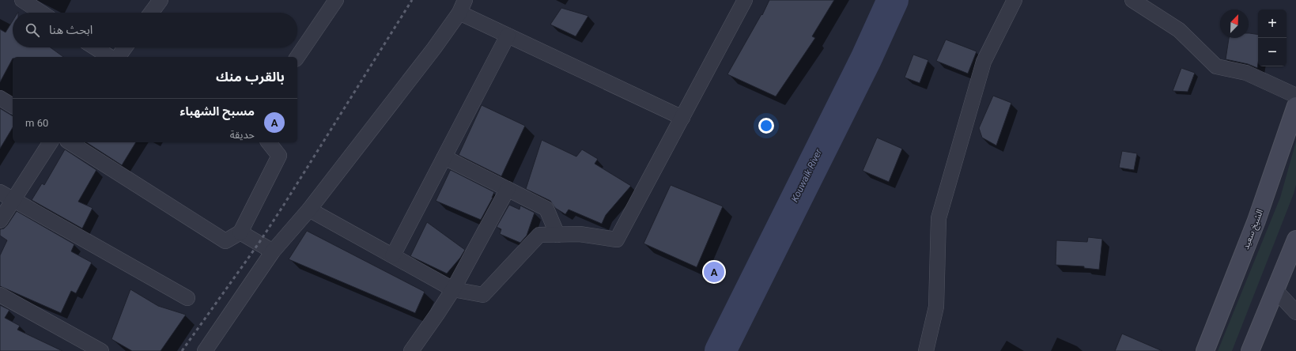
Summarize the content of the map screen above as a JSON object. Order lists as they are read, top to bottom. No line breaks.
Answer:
{"streets":{"main road":["الشيخ سعيد"]},"water":["Kouwaik River"],"north":"top right","page":{"map_buttons":["+","−"],"search":"ابحث هنا","heading":"بالقرب منك","list":[{"mark":"A","name":"مسبح الشهباء","note":"حديقة","value":"60 m"}],"pins":"A"}}
